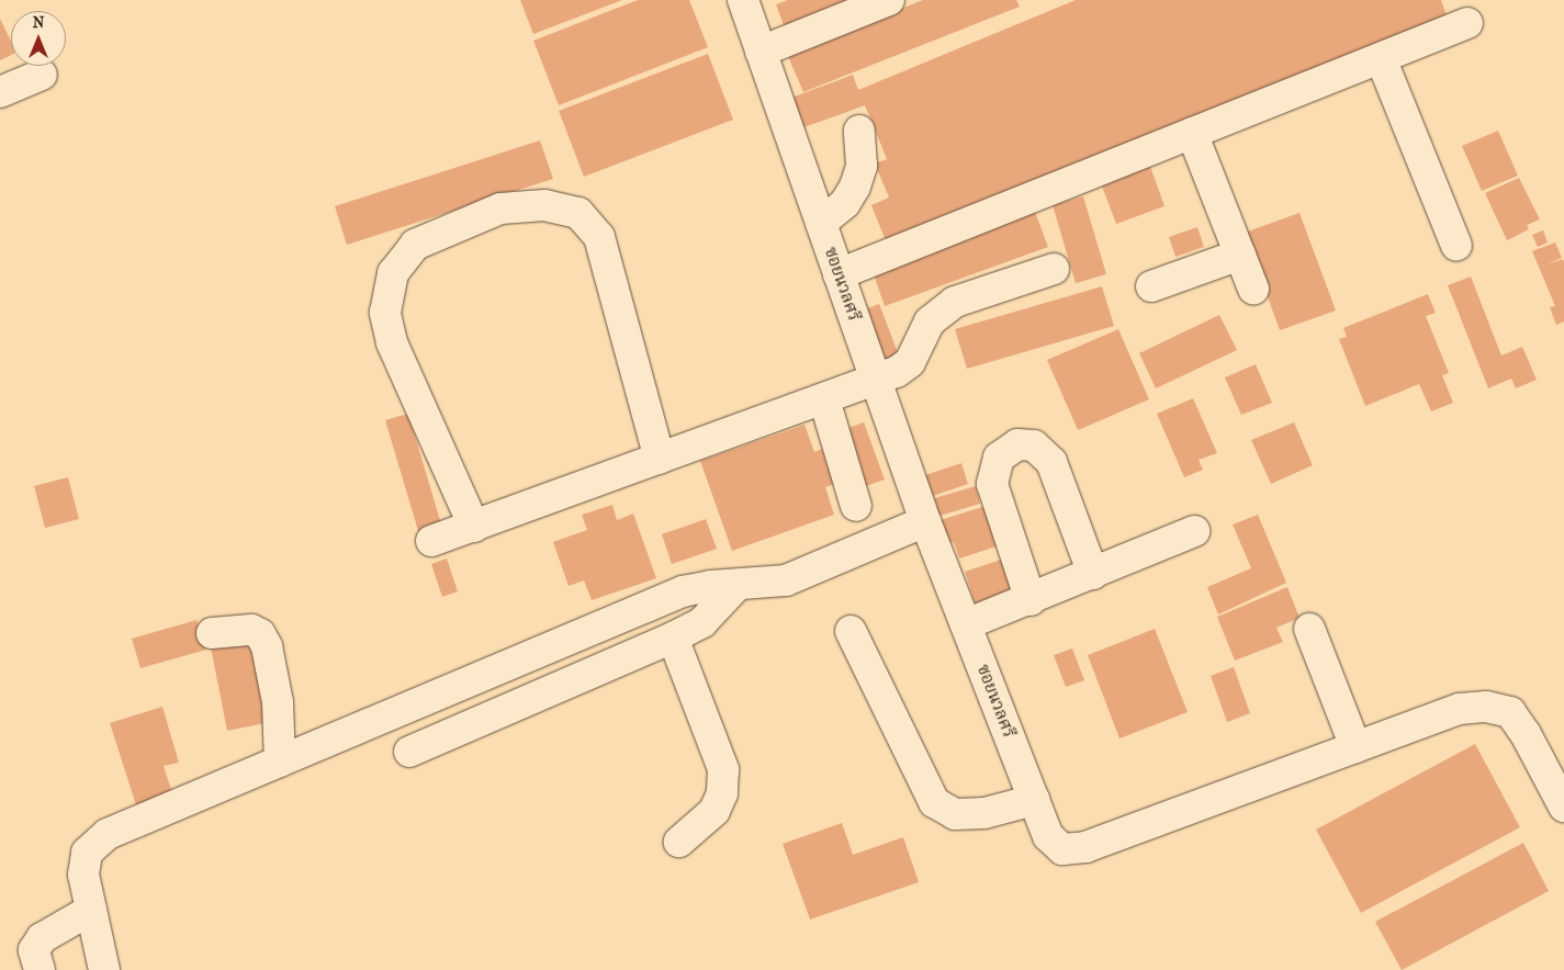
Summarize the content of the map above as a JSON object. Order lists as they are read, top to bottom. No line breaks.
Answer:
{"streets":{"street":["ซอยนวลศรี"]},"north":"top"}
